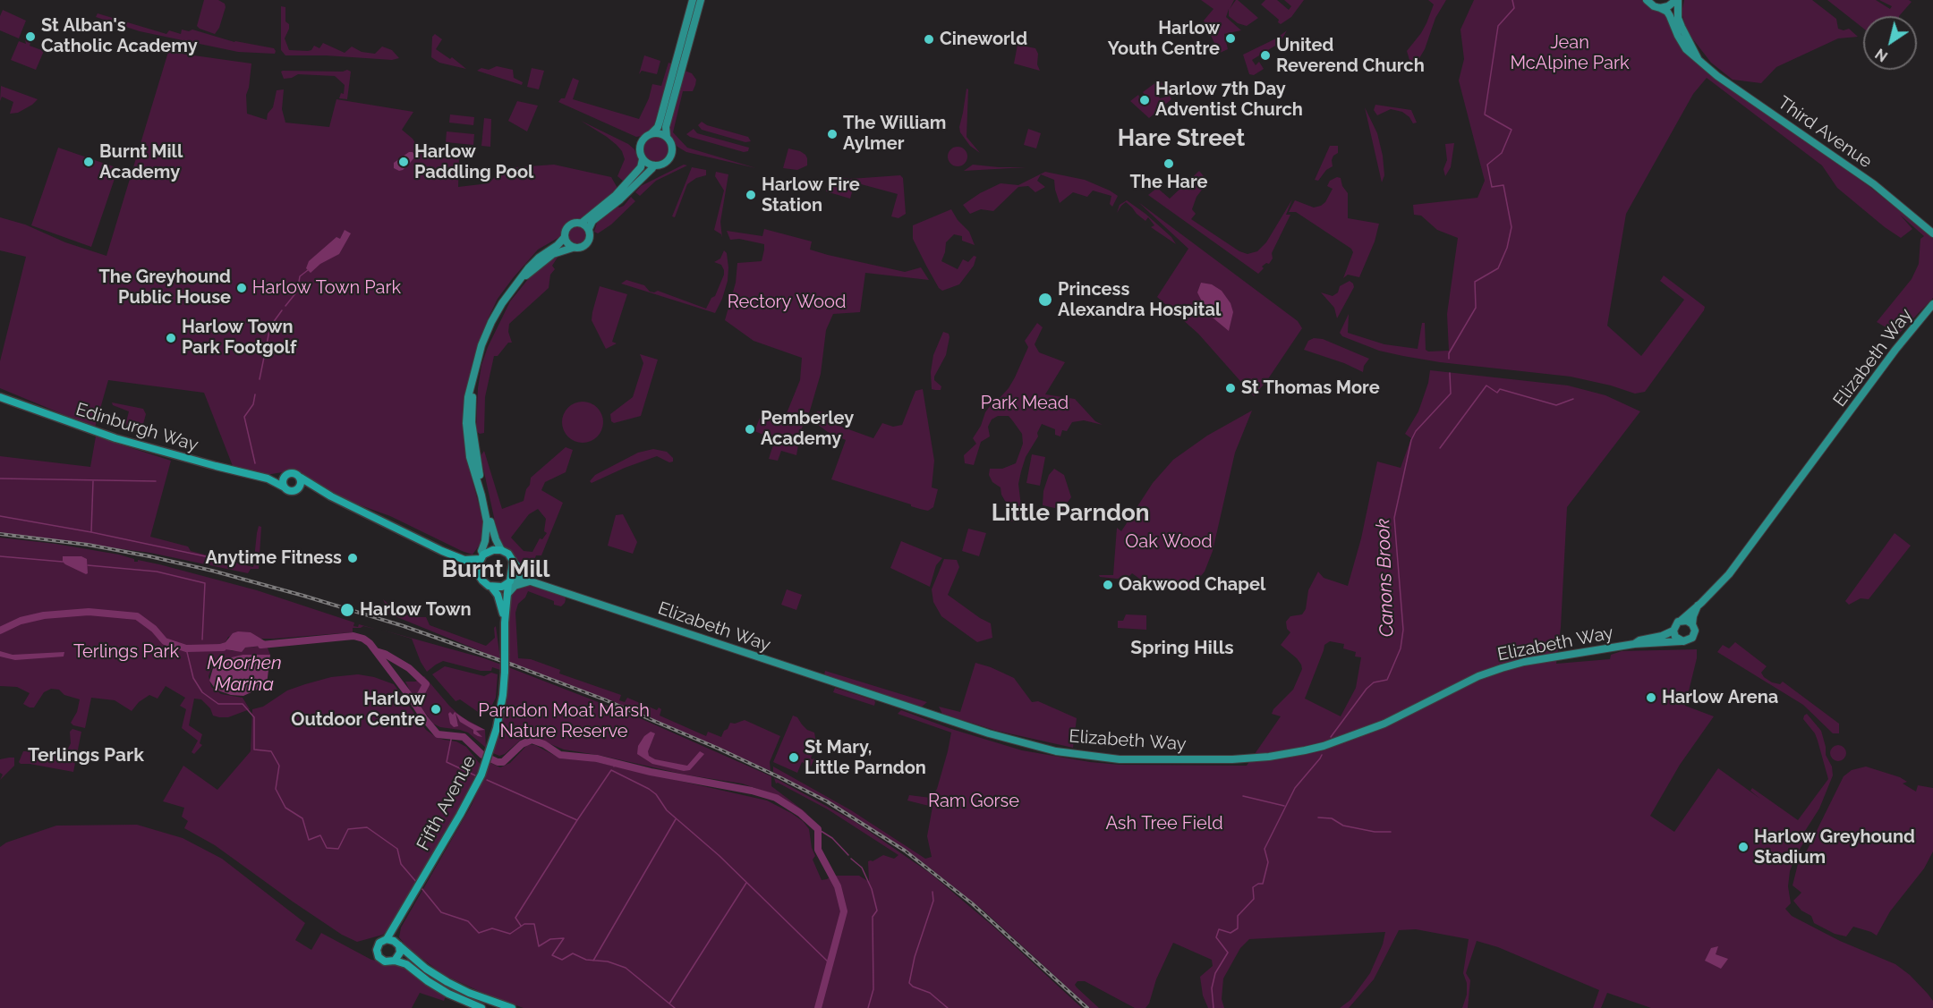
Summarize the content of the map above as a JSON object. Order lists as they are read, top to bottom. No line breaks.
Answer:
{"streets":{"highway":["Edinburgh Way","Fifth Avenue"],"main road":["Third Avenue","Elizabeth Way"]},"crossings":[["Elizabeth Way","Fifth Avenue"]],"districts":["Hare Street","Little Parndon","Burnt Mill","Spring Hills","Terlings Park"],"water":["Canons Brook","Moorhen Marina"],"parks":["Jean McAlpine Park","Harlow Town Park","Rectory Wood","Park Mead","Oak Wood","Terlings Park","Parndon Moat Marsh Nature Reserve","Ram Gorse","Ash Tree Field"],"places":["St Alban's Catholic Academy","Harlow Youth Centre","Cineworld","United Reverend Church","Harlow 7th Day Adventist Church","The William Aylmer","Burnt Mill Academy","Harlow Paddling Pool","The Hare","Harlow Fire Station","The Greyhound Public House","Princess Alexandra Hospital","Harlow Town Park Footgolf","St Thomas More","Pemberley Academy","Anytime Fitness","Oakwood Chapel","Harlow Town","Harlow Arena","Harlow Outdoor Centre","St Mary, Little Parndon","Harlow Greyhound Stadium"],"north":"bottom left"}
